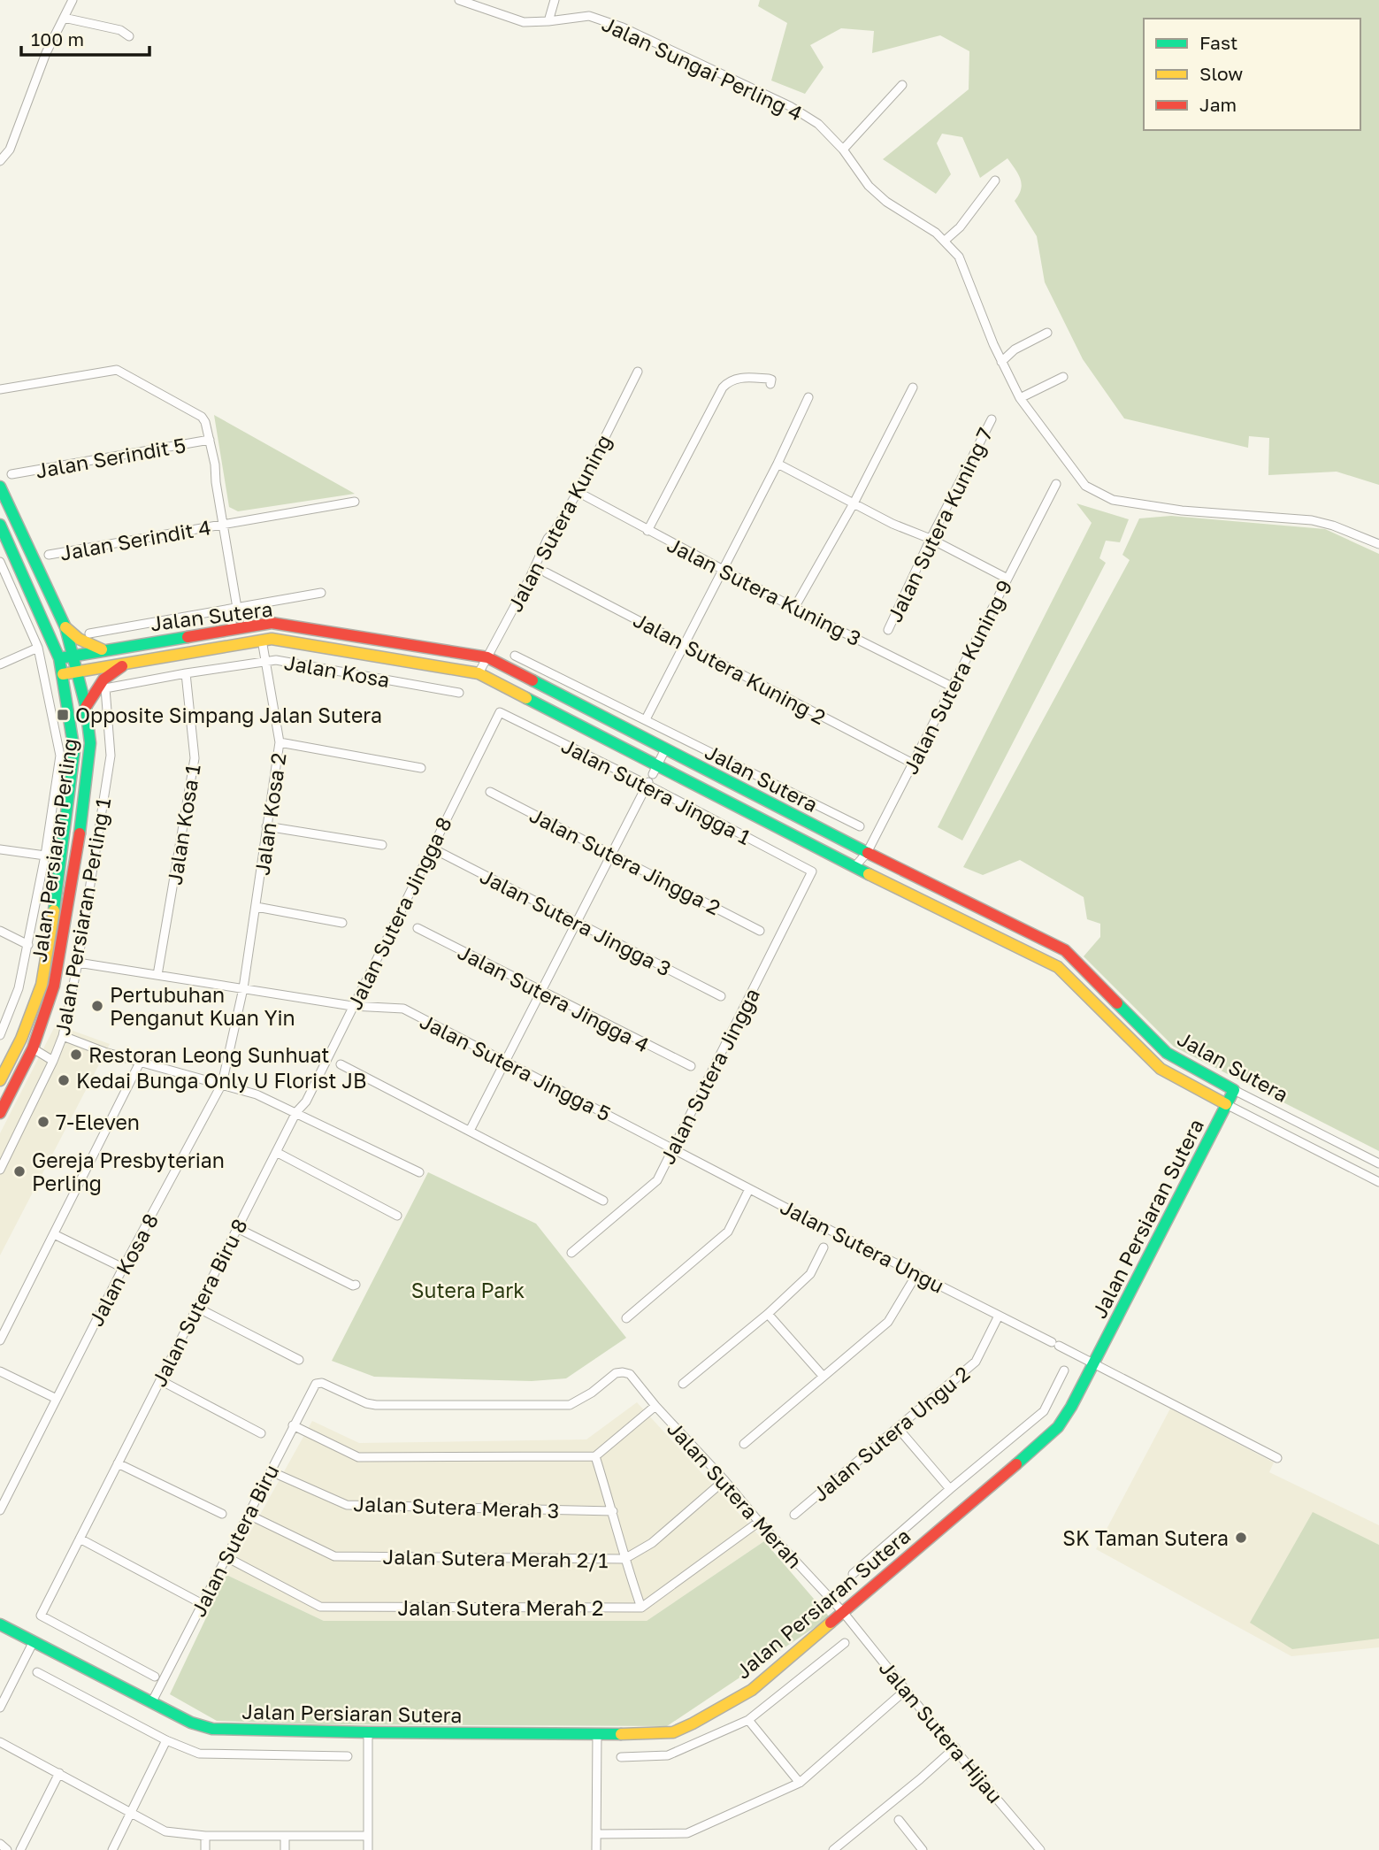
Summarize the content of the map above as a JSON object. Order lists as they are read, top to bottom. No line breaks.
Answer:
{"streets":{"street":["Jalan Sungai Perling 4","Jalan Serindit 5","Jalan Sutera Kuning","Jalan Sutera Kuning 7","Jalan Serindit 4","Jalan Sutera Kuning 3","Jalan Sutera","Jalan Sutera Kuning 2","Jalan Kosa","Jalan Sutera Kuning 9","Jalan Sutera Jingga 1","Jalan Kosa 2","Jalan Kosa 1","Jalan Persiaran Perling","Jalan Sutera Jingga 2","Jalan Sutera Jingga 8","Jalan Persiaran Perling 1","Jalan Sutera Jingga 3","Jalan Sutera Jingga 4","Jalan Sutera Jingga 5","Jalan Sutera Jingga","Jalan Persiaran Sutera","Jalan Sutera Ungu","Jalan Kosa 8","Jalan Sutera Biru 8","Jalan Sutera Ungu 2","Jalan Sutera Merah","Jalan Sutera Merah 3","Jalan Sutera Biru","Jalan Sutera Merah 2/1","Jalan Sutera Merah 2","Jalan Sutera Hijau"]},"crossings":[["Jalan Sutera Kuning","Jalan Sutera Kuning 3"],["Jalan Sutera Kuning","Jalan Sutera"],["Jalan Sutera Kuning 3","Jalan Sutera Kuning 9"],["Jalan Sutera","Jalan Sutera Kuning 9"],["Jalan Sutera","Jalan Sutera Jingga 1"],["Jalan Sutera","Jalan Kosa 2"],["Jalan Sutera","Jalan Persiaran Perling"],["Jalan Sutera","Jalan Persiaran Sutera"],["Jalan Sutera Kuning 2","Jalan Sutera Kuning 9"],["Jalan Kosa","Jalan Kosa 2"],["Jalan Kosa","Jalan Kosa 1"],["Jalan Kosa","Jalan Persiaran Perling 1"],["Jalan Sutera Jingga 1","Jalan Sutera Jingga 8"],["Jalan Sutera Jingga 1","Jalan Sutera Jingga"],["Jalan Kosa 2","Jalan Sutera Jingga 5"],["Jalan Kosa 2","Jalan Kosa 8"],["Jalan Kosa 1","Jalan Sutera Jingga 5"],["Jalan Sutera Jingga 8","Jalan Sutera Jingga 3"],["Jalan Sutera Jingga 8","Jalan Sutera Jingga 5"],["Jalan Sutera Jingga 8","Jalan Sutera Biru 8"],["Jalan Persiaran Perling 1","Jalan Sutera Jingga 5"],["Jalan Sutera Jingga 5","Jalan Sutera Jingga"],["Jalan Sutera Jingga 5","Jalan Sutera Ungu"],["Jalan Sutera Jingga 5","Jalan Kosa 8"],["Jalan Sutera Jingga","Jalan Sutera Ungu"],["Jalan Persiaran Sutera","Jalan Sutera Ungu"],["Jalan Persiaran Sutera","Jalan Sutera Merah"],["Jalan Persiaran Sutera","Jalan Sutera Biru"],["Jalan Persiaran Sutera","Jalan Sutera Hijau"],["Jalan Sutera Ungu","Jalan Sutera Ungu 2"],["Jalan Sutera Merah","Jalan Sutera Biru"],["Jalan Sutera Merah","Jalan Sutera Merah 2/1"],["Jalan Sutera Merah","Jalan Sutera Hijau"],["Jalan Sutera Merah 3","Jalan Sutera Biru"],["Jalan Sutera Biru","Jalan Sutera Merah 2/1"],["Jalan Sutera Biru","Jalan Sutera Merah 2"]],"parks":["Sutera Park"],"places":{"transit":["Opposite Simpang Jalan Sutera"],"other":["Pertubuhan Penganut Kuan Yin","Restoran Leong Sunhuat","Kedai Bunga Only U Florist JB","7-Eleven","Gereja Presbyterian Perling","SK Taman Sutera"]},"legend":["Fast","Slow","Jam"],"scale_bar":"100 m"}
